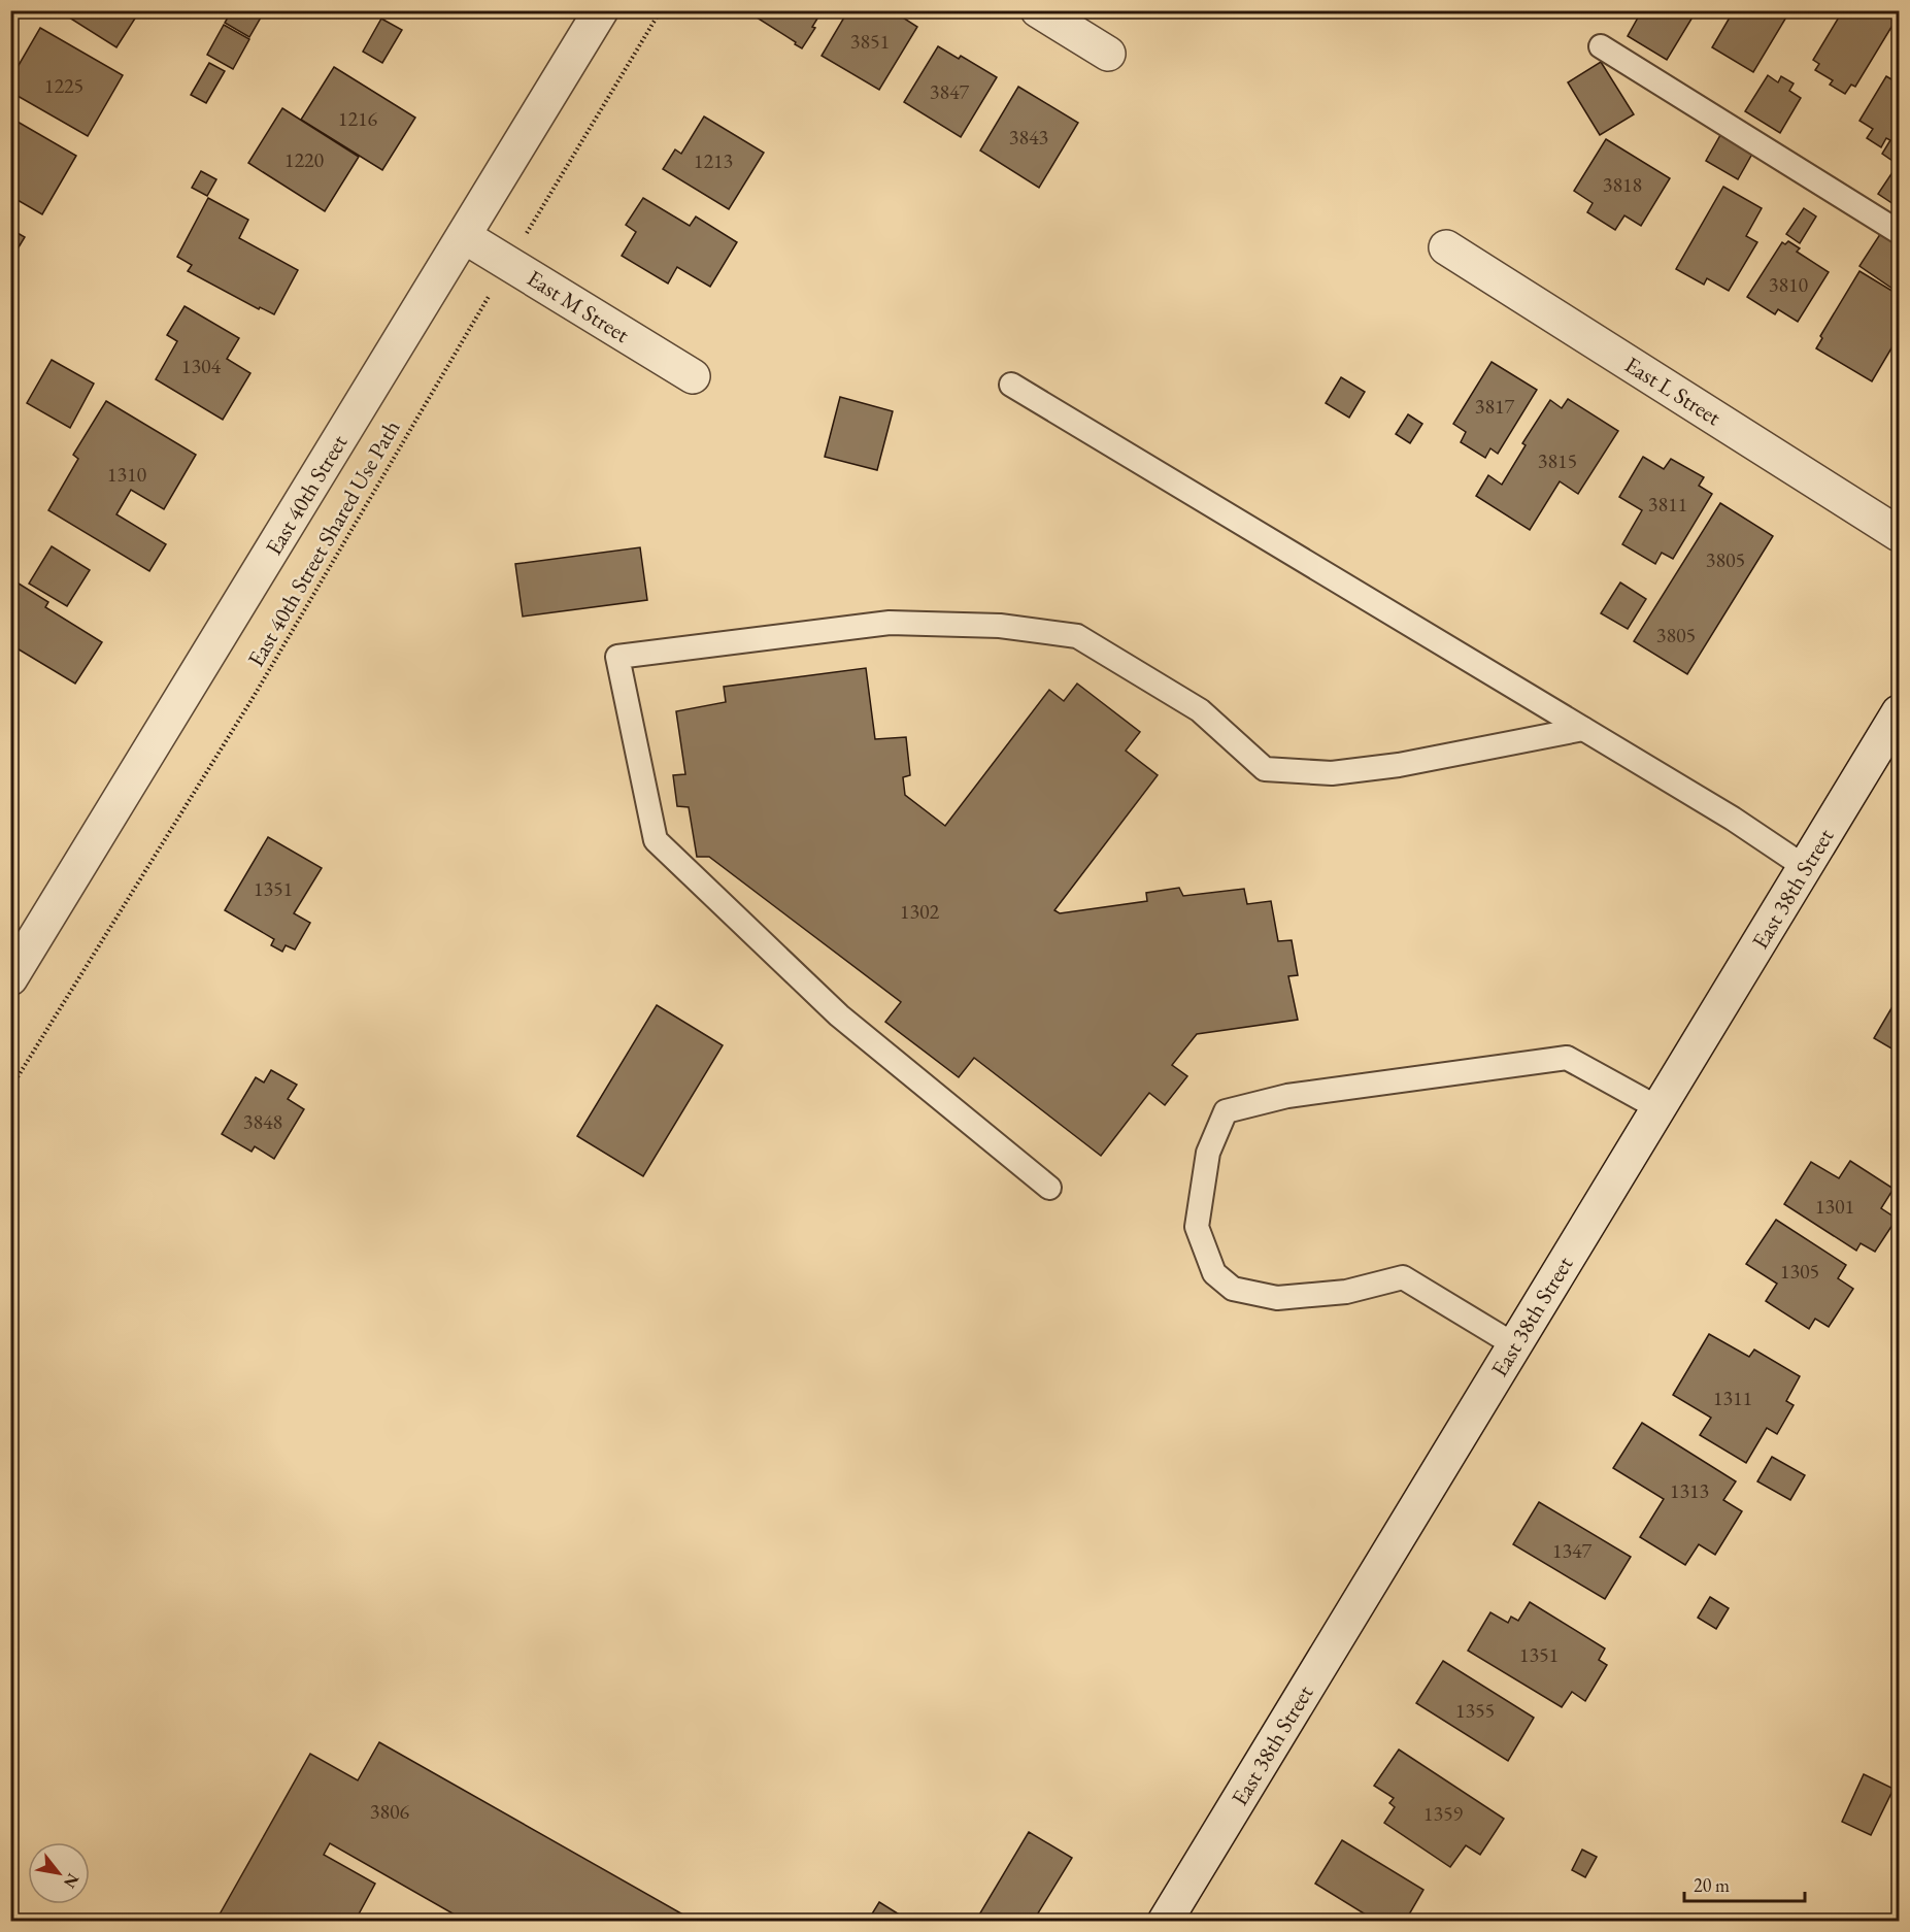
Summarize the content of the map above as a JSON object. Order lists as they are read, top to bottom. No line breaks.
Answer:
{"streets":{"street":["East M Street","East L Street","East 40th Street","East 38th Street"],"path":["East 40th Street Shared Use Path"]},"crossings":[["East M Street","East 40th Street"],["East M Street","East 40th Street Shared Use Path"]],"house_numbers":["3851","1225","3847","1216","3843","1220","1213","3818","3810","1304","3817","3815","1310","3811","3805","3805","1351","1302","3848","1301","1305","1311","1313","1347","1351","1355","3806","1359"],"scale_bar":"20 m","north":"bottom right"}
